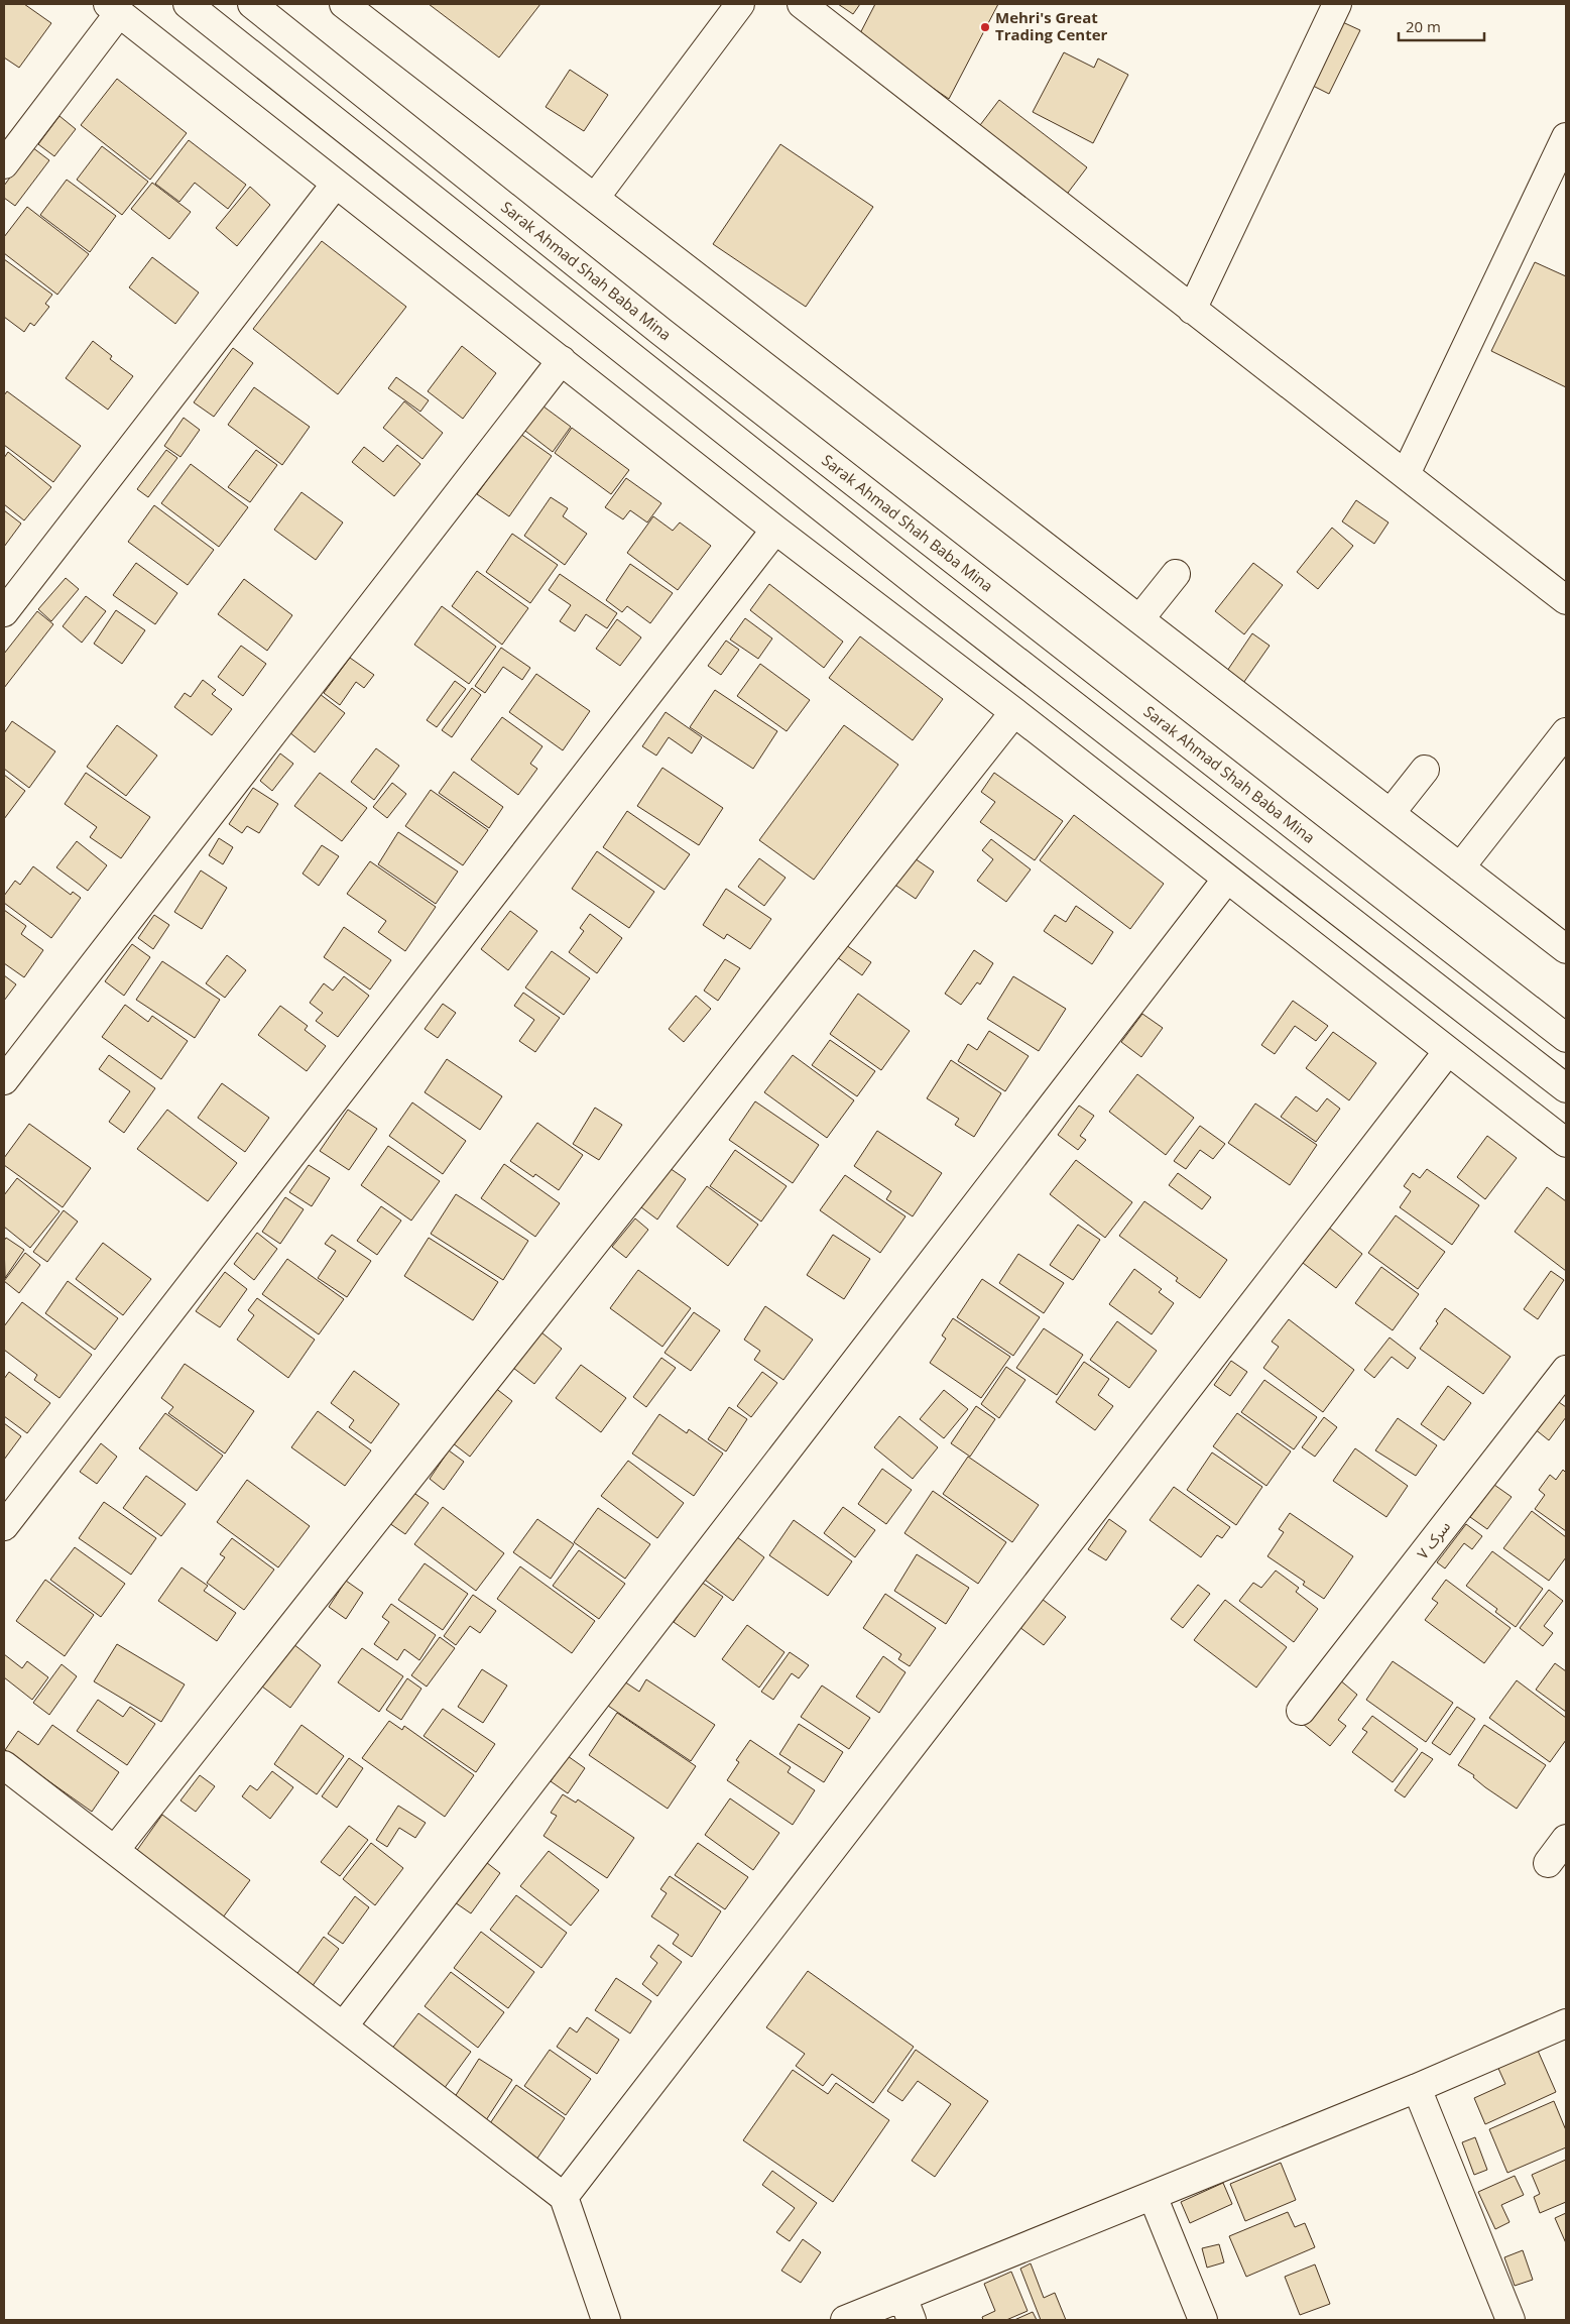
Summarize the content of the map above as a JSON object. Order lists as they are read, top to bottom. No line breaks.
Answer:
{"streets":{"main road":["Sarak Ahmad Shah Baba Mina","سرک ۷"]},"places":["Mehri's Great Trading Center"],"scale_bar":"20 m"}
